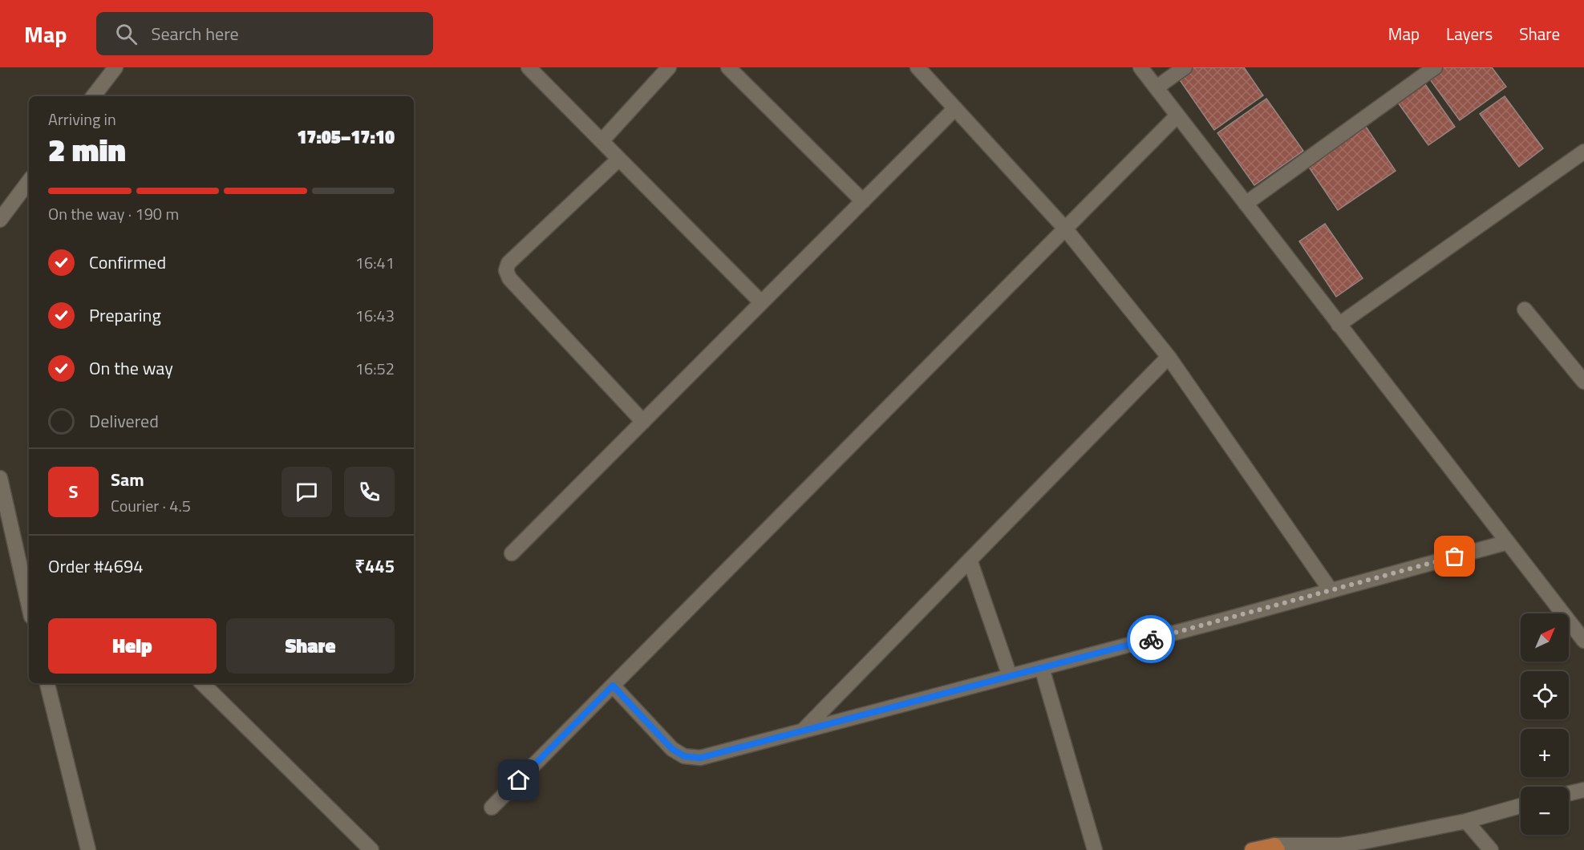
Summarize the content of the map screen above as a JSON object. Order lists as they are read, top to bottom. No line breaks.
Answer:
{"north":"top right","page":{"header":"Map","search":"Search here","nav":["Map","Layers","Share"],"heading":["2 min","Arriving in","17:05–17:10"],"panel":["Sam","Courier · 4.5","Order #4694","₹445"],"bar":"On the way · 190 m","list":[["Confirmed","16:41"],["Preparing","16:43"],["On the way","16:52"],"Delivered"],"round":"S","buttons":["Help","Share"],"map_buttons":["+","−"]}}
